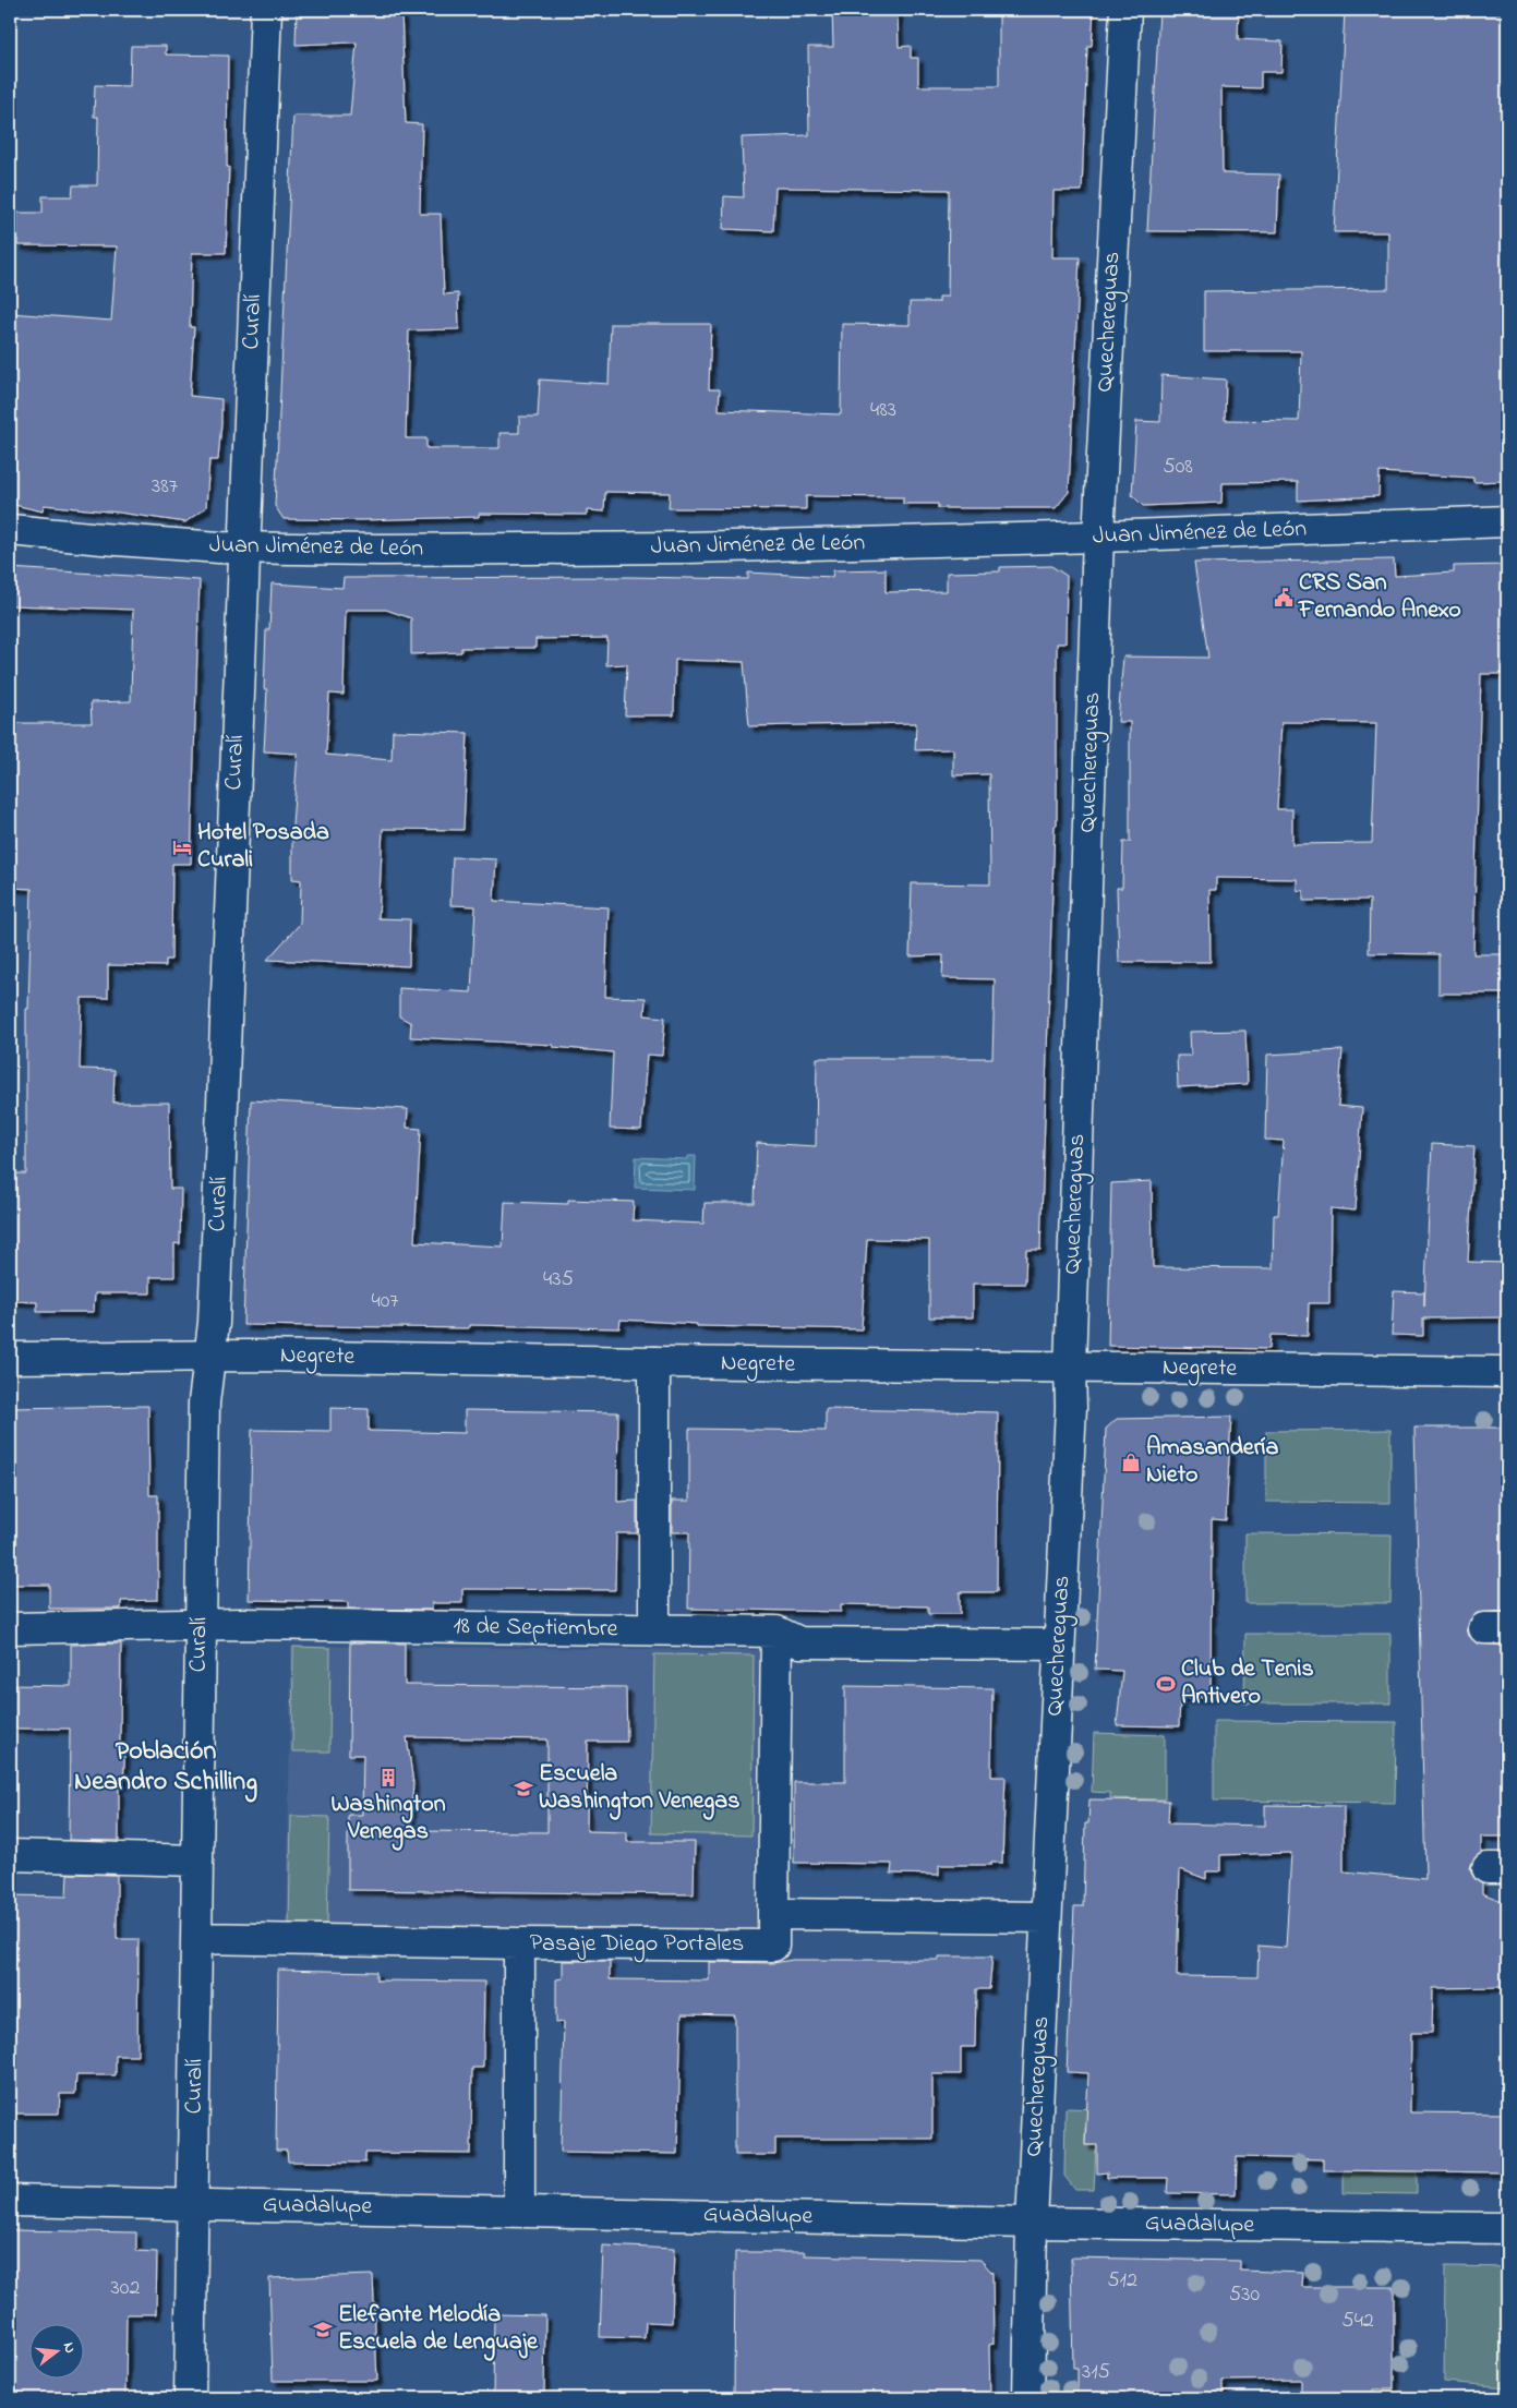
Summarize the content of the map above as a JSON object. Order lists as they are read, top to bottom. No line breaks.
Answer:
{"streets":{"street":["Curalí","Quechereguas","Juan Jiménez de León","Negrete","18 de Septiembre","Pasaje Diego Portales","Guadalupe"]},"crossings":[["Curalí","Juan Jiménez de León"],["Curalí","Negrete"],["Curalí","18 de Septiembre"],["Curalí","Pasaje Diego Portales"],["Curalí","Guadalupe"],["Quechereguas","Juan Jiménez de León"],["Quechereguas","Negrete"],["Quechereguas","18 de Septiembre"],["Quechereguas","Pasaje Diego Portales"],["Quechereguas","Guadalupe"]],"districts":["Población Neandro Schilling"],"places":{"public building":["CRS San Fernando Anexo"],"hotel":["Hotel Posada Curali"],"shop":["Amasandería Nieto"],"sports":["Club de Tenis Antivero"],"building":["Washington Venegas"],"school or university":["Escuela Washington Venegas","Elefante Melodía Escuela de Lenguaje"]},"house_numbers":["483","508","387","435","407","512","302","530","542","315"],"north":"right"}
